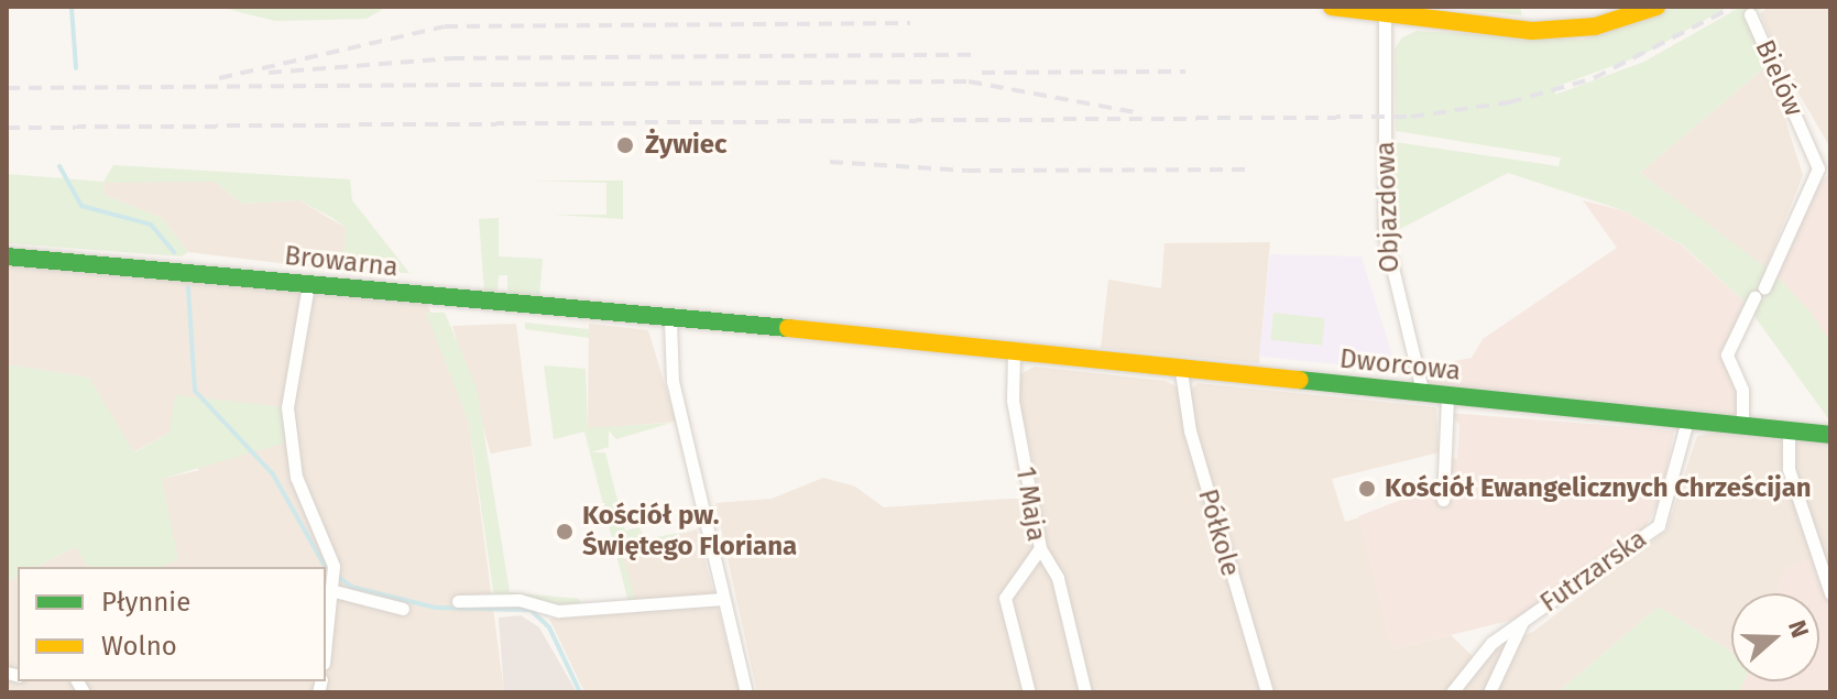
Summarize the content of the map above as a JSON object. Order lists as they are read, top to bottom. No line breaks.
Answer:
{"streets":{"street":["Bielów","Objazdowa","Browarna","Dworcowa","1 Maja","Półkole","Futrzarska"]},"crossings":[["Objazdowa","Dworcowa"],["Browarna","Dworcowa"],["Dworcowa","1 Maja"],["Dworcowa","Półkole"],["Dworcowa","Futrzarska"]],"places":["Żywiec","Kościół Ewangelicznych Chrześcijan","Kościół pw. Świętego Floriana"],"legend":["Płynnie","Wolno"],"north":"right"}
